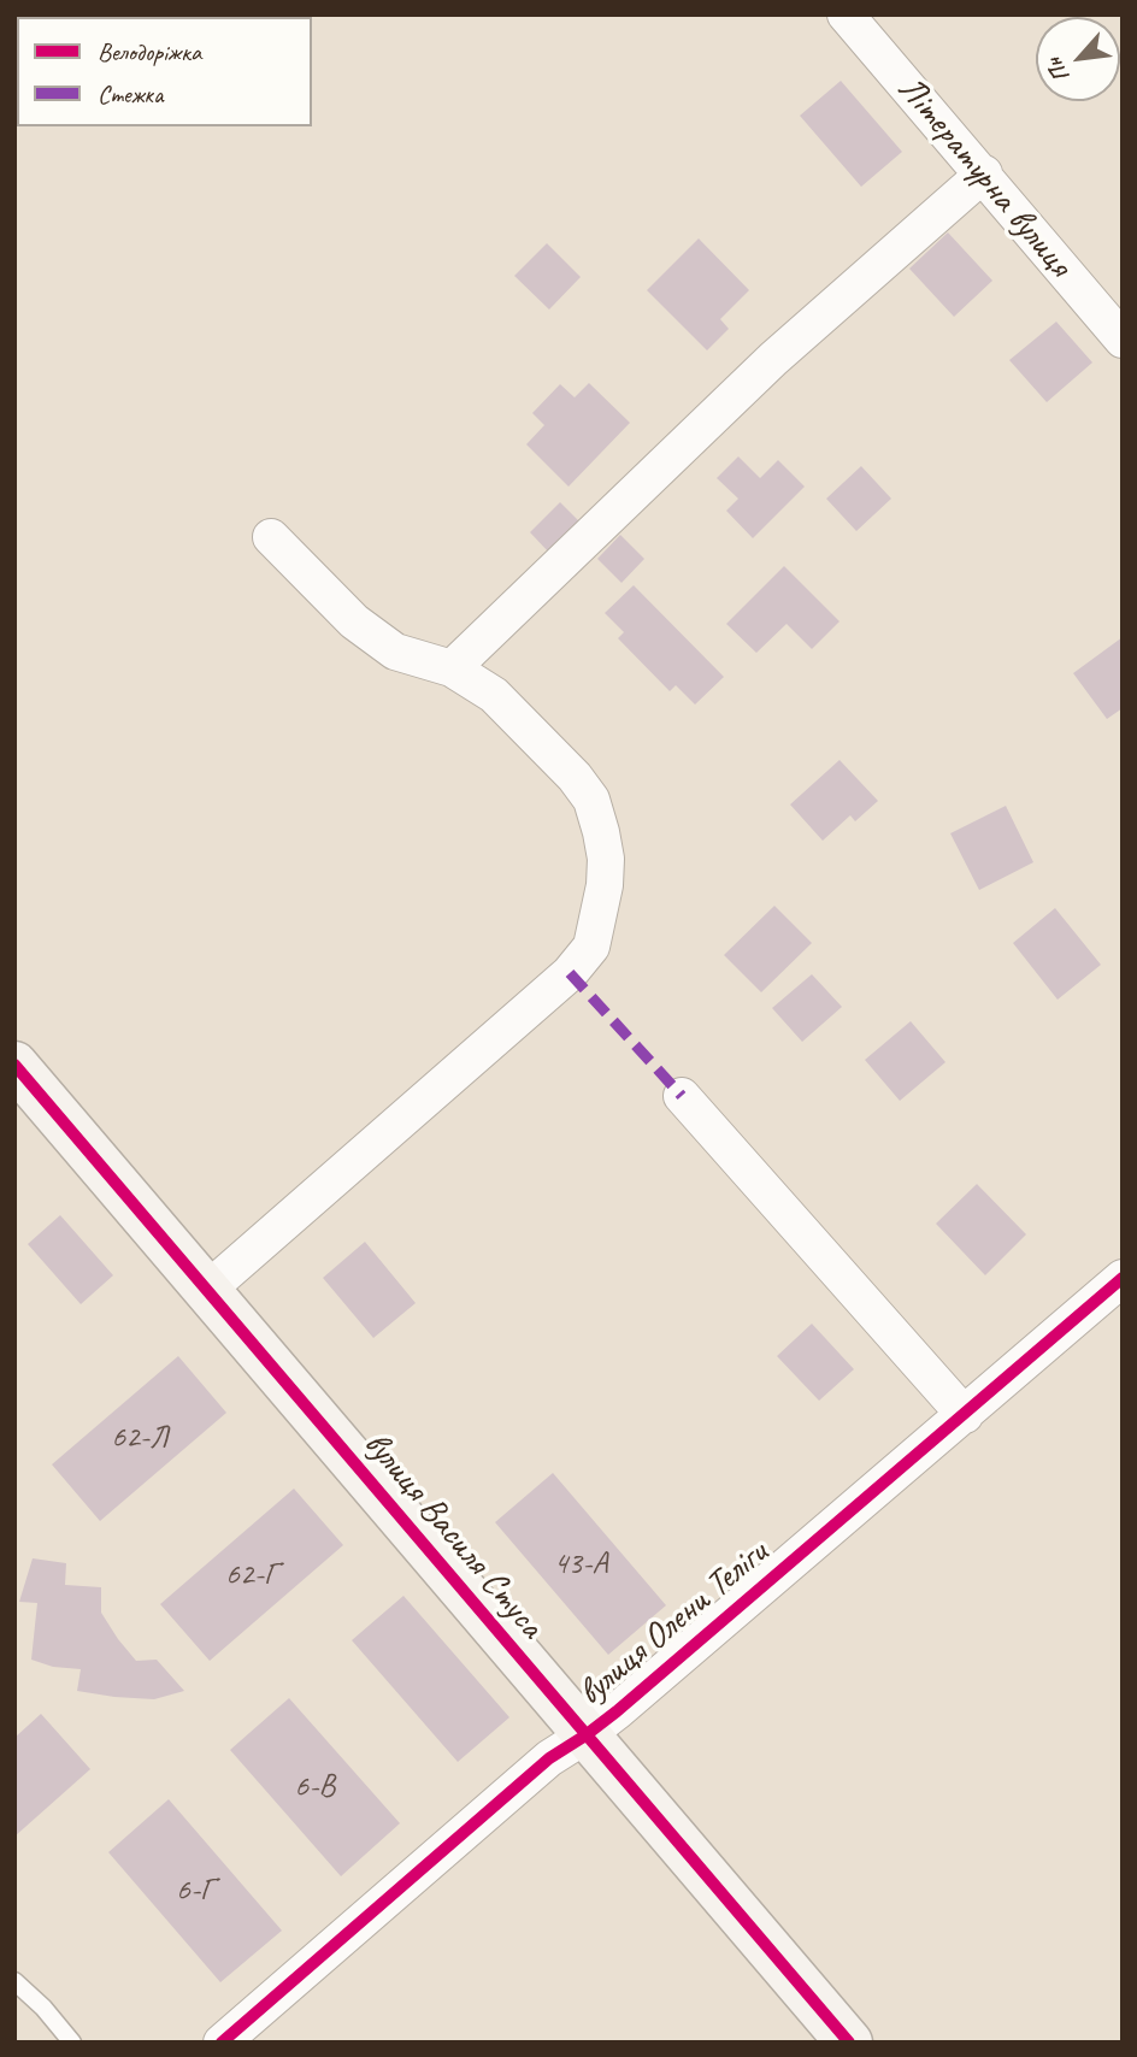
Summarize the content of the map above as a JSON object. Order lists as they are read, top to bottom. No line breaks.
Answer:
{"streets":{"street":["Літературна вулиця","вулиця Василя Стуса","вулиця Олени Теліги"]},"crossings":[["вулиця Василя Стуса","вулиця Олени Теліги"]],"house_numbers":["62-Л","43-А","62-Г","6-В","6-Г"],"legend":["Велодоріжка","Стежка"],"north":"bottom left"}
